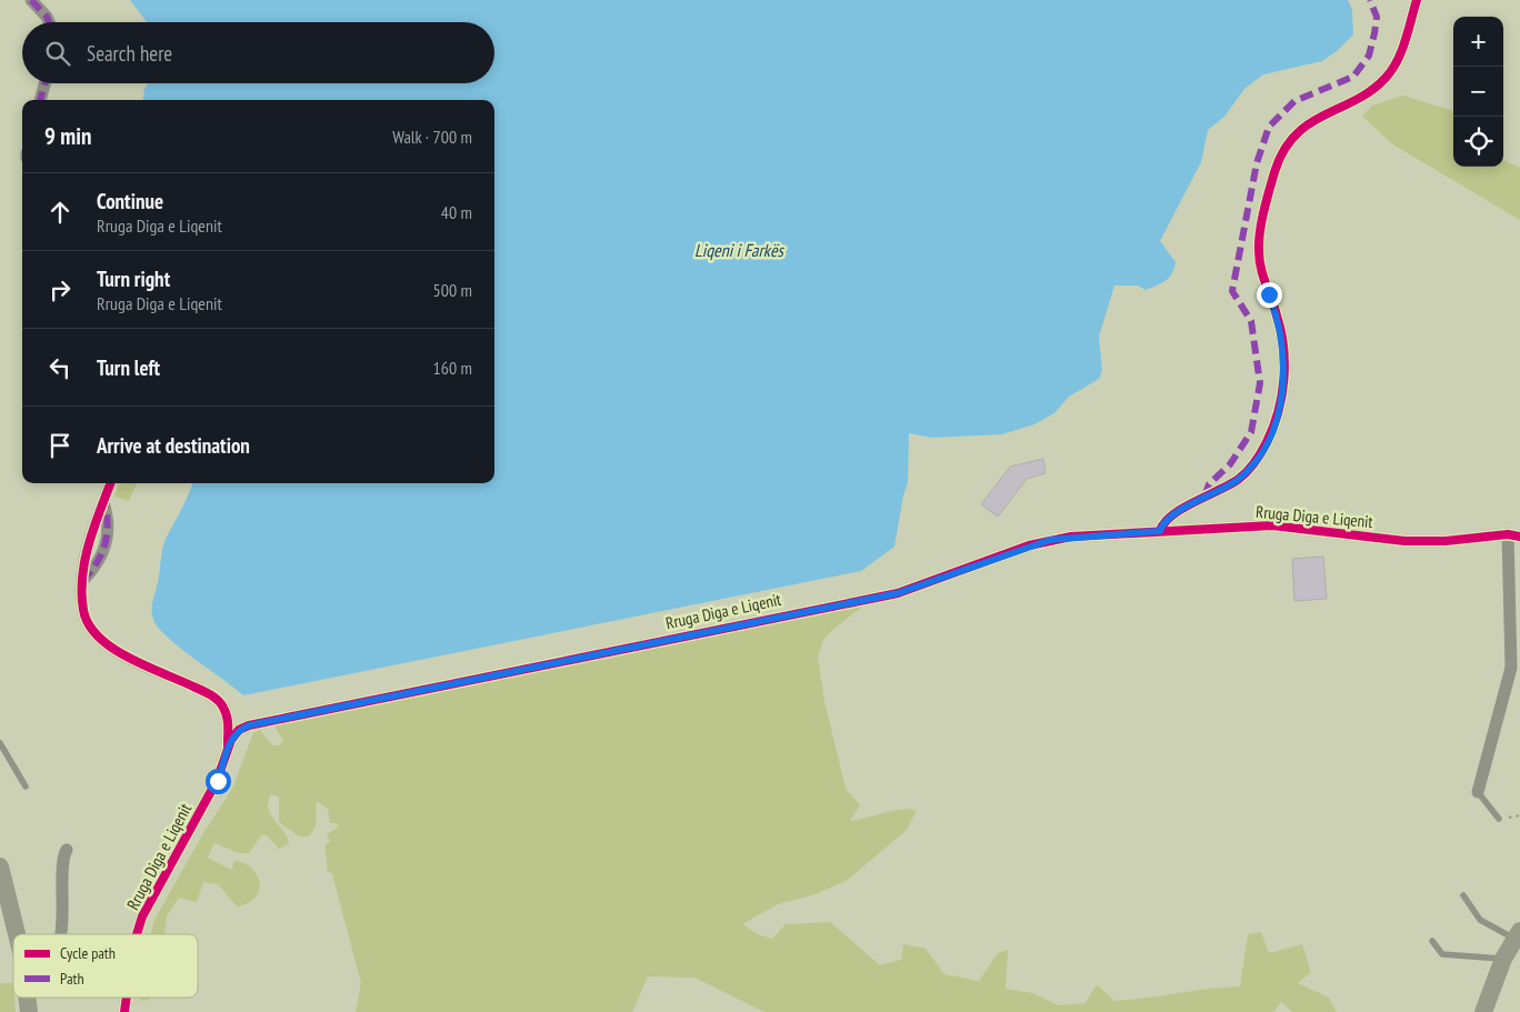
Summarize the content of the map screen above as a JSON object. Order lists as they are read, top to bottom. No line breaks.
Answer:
{"streets":{"street":["Rruga Diga e Liqenit"]},"water":["Liqeni i Farkës"],"legend":["Cycle path","Path"],"page":{"map_buttons":["+","−"],"search":"Search here","heading":["9 min","Walk · 700 m"],"list":[["Continue","Rruga Diga e Liqenit","40 m"],["Turn right","Rruga Diga e Liqenit","500 m"],["Turn left","160 m"],"Arrive at destination"]}}
